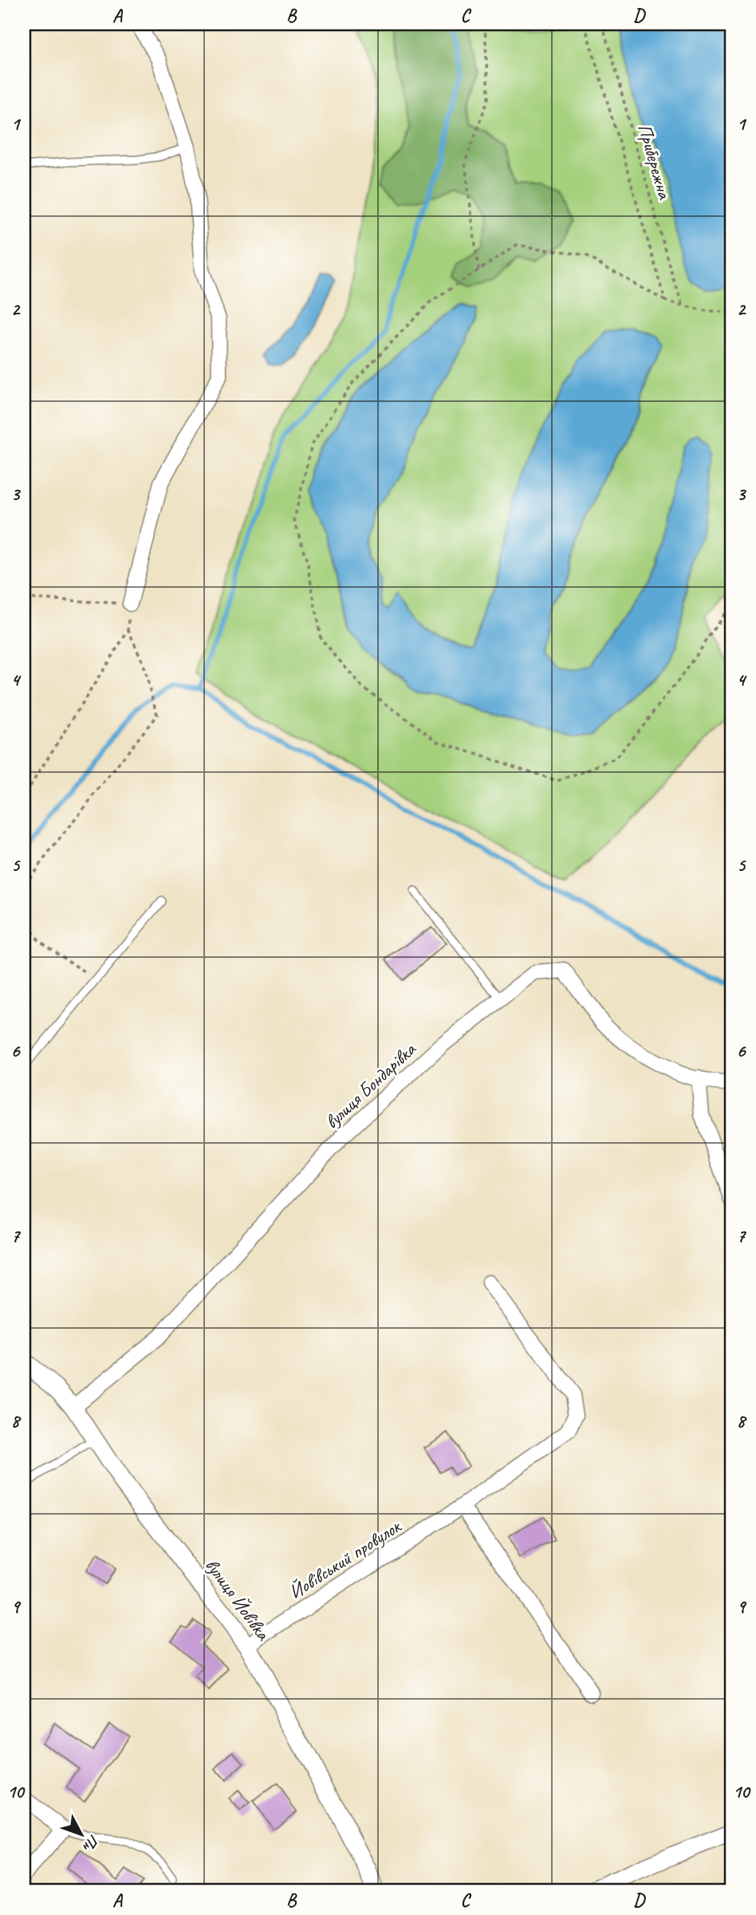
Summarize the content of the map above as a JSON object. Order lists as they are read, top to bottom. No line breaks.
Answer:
{"streets":{"street":["вулиця Бондарівка","Йовівський провулок","вулиця Йовівка"],"path":["Прибережна"]},"crossings":[["вулиця Бондарівка","вулиця Йовівка"],["Йовівський провулок","вулиця Йовівка"]],"north":"bottom right","grid":{"columns":["A","B","C","D"],"rows":["1","2","3","4","5","6","7","8","9","10"]}}
